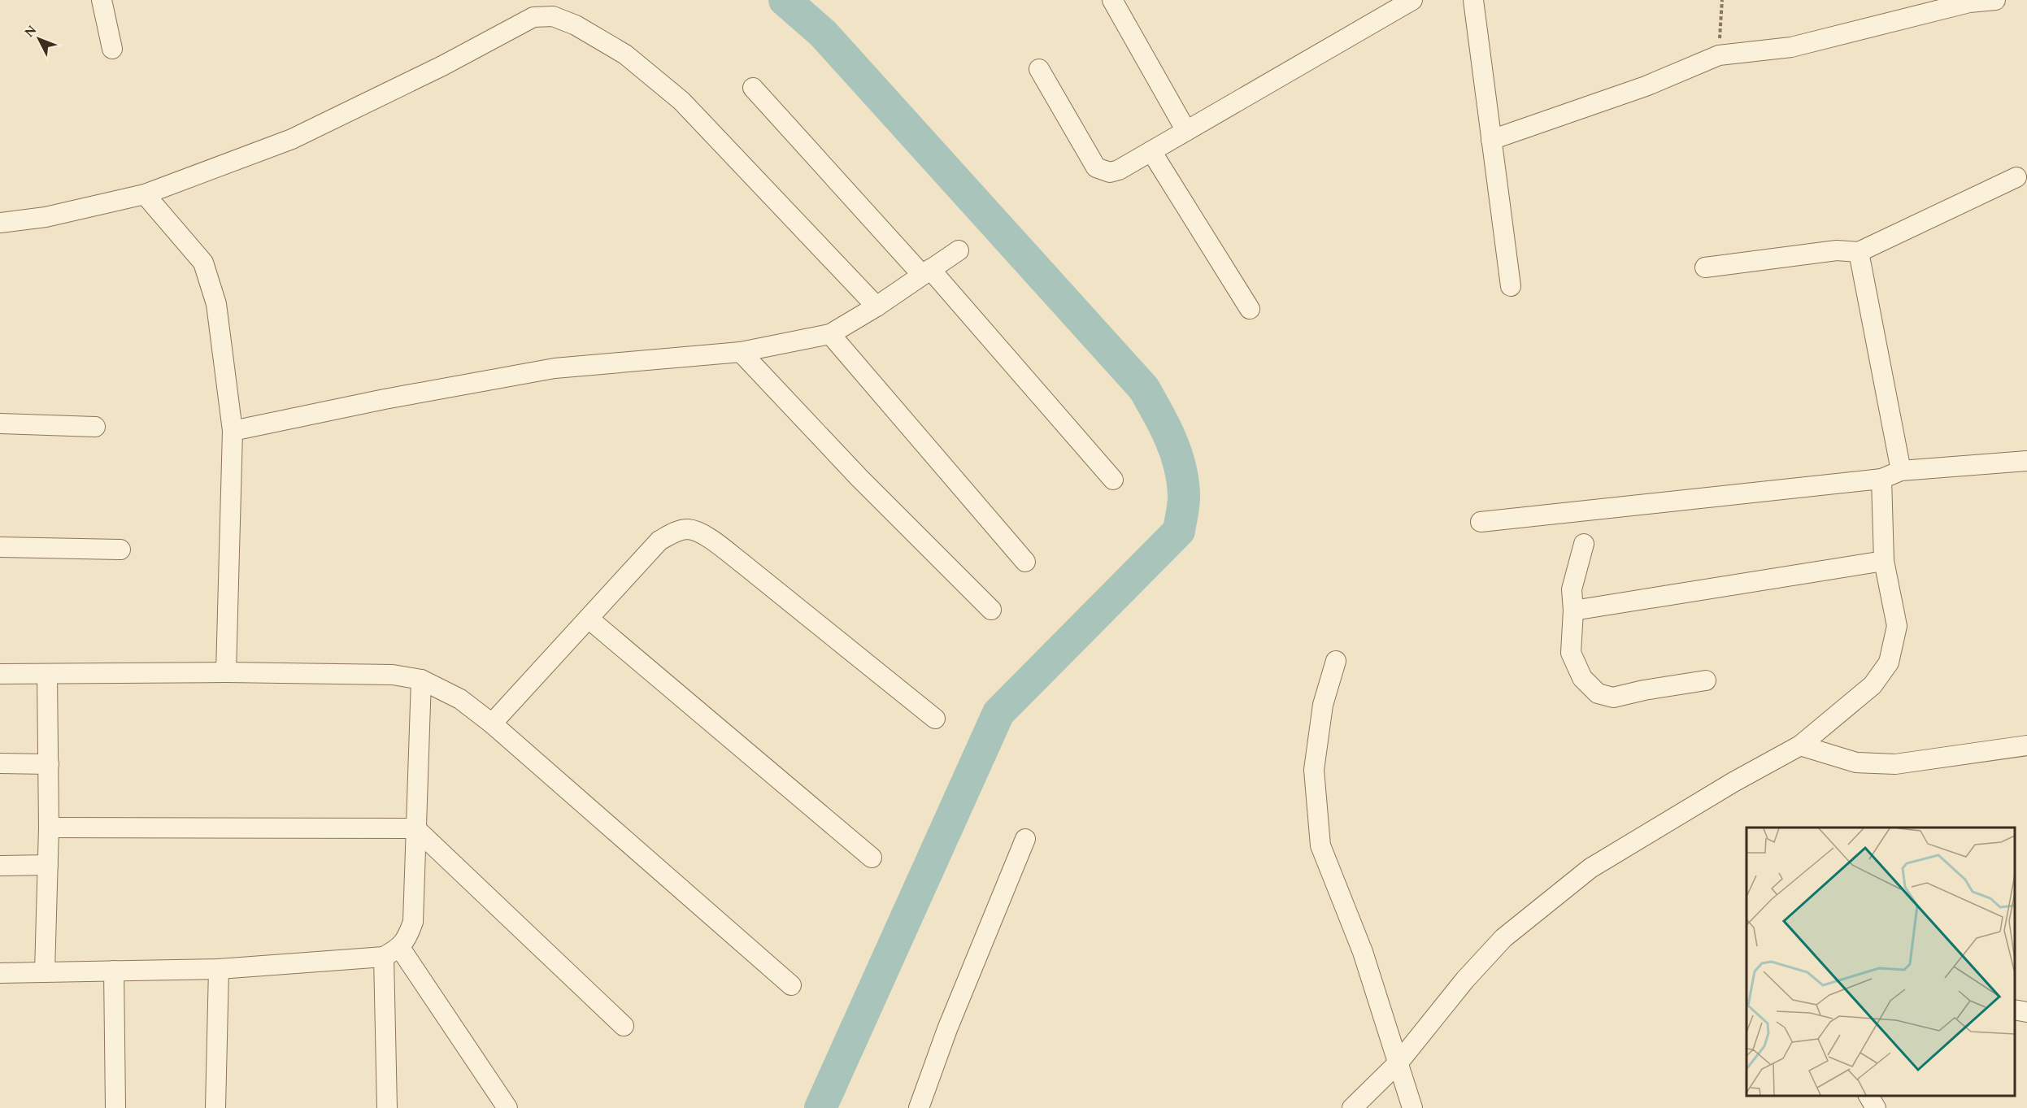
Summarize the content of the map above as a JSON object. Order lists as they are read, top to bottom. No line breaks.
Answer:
{"north":"top left"}
